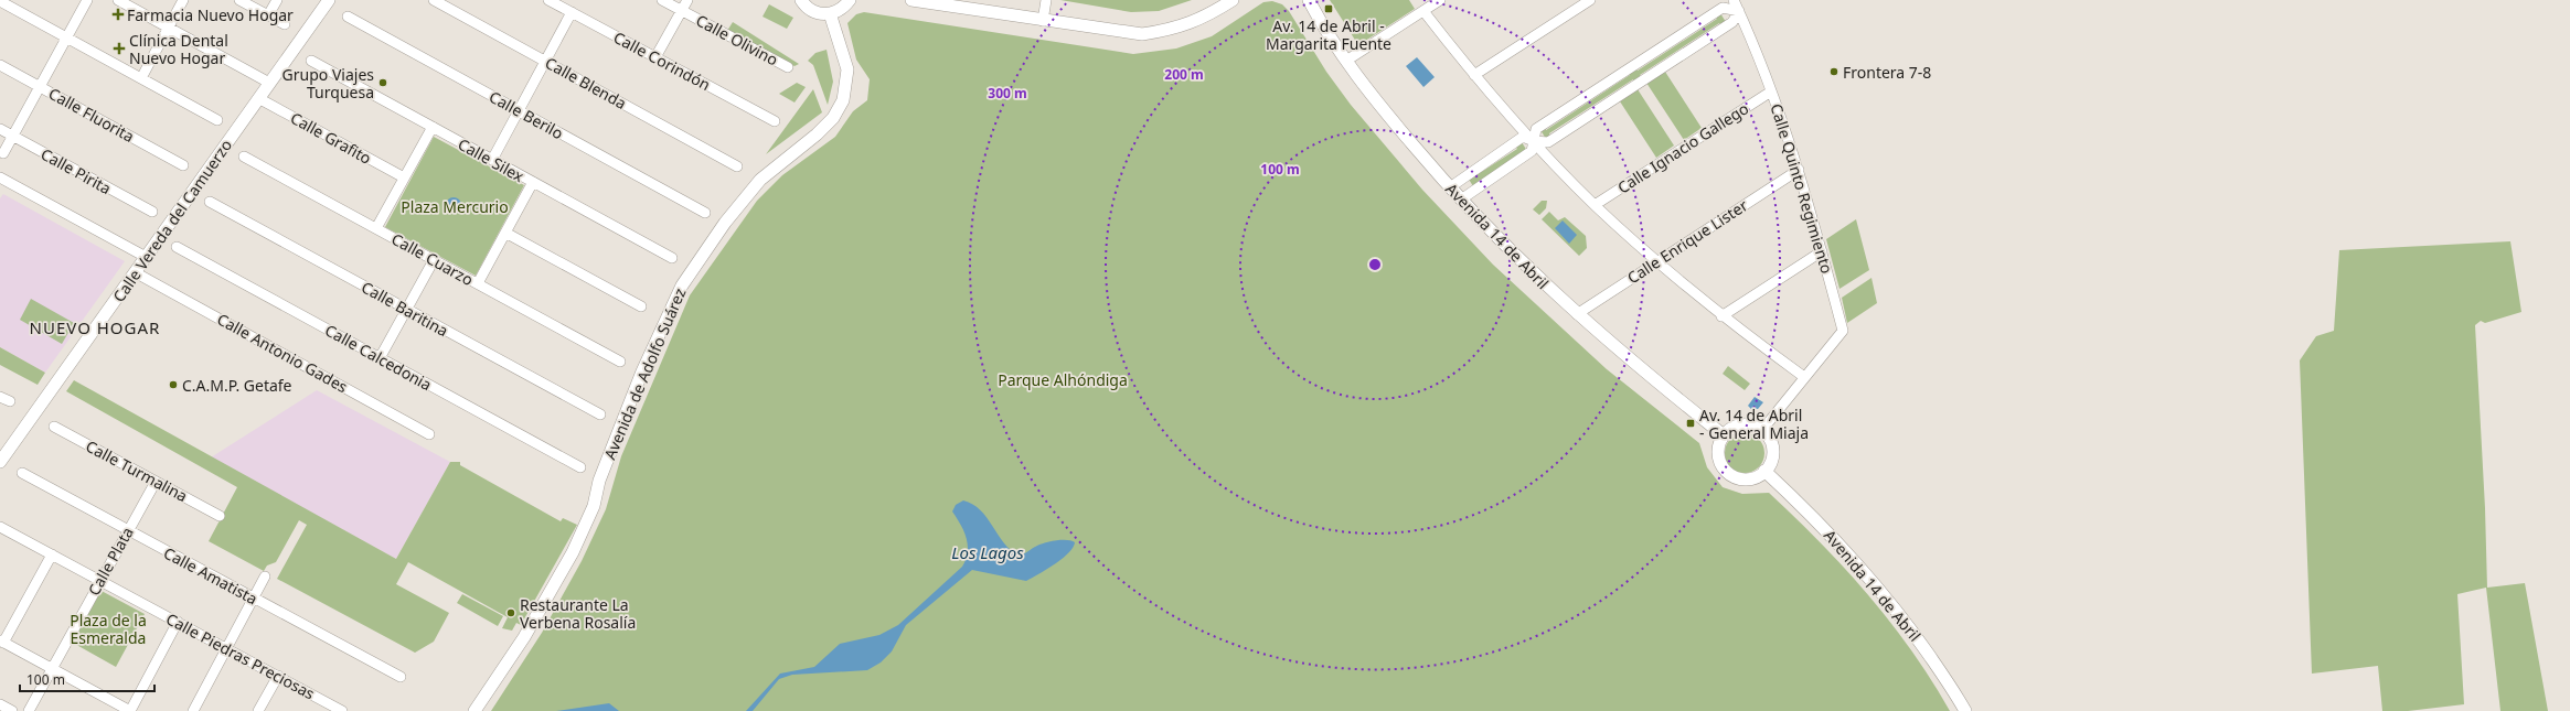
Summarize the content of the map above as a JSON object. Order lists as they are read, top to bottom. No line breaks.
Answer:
{"streets":{"street":["Calle Olivino","Calle Corindón","Calle Blenda","Calle Fluorita","Calle Berilo","Calle Grafito","Calle Ignacio Gallego","Calle Silex","Calle Pirita","Calle Quinto Regimiento","Calle Vereda del Camuerzo","Avenida 14 de Abril","Calle Enrique Lister","Calle Cuarzo","Calle Baritina","Calle Antonio Gades","Calle Calcedonia","Avenida de Adolfo Suárez","Calle Turmalina","Calle Plata","Calle Amatista","Calle Piedras Preciosas"]},"crossings":[["Calle Grafito","Calle Vereda del Camuerzo"],["Calle Ignacio Gallego","Calle Quinto Regimiento"],["Calle Quinto Regimiento","Calle Enrique Lister"],["Calle Vereda del Camuerzo","Calle Antonio Gades"],["Avenida 14 de Abril","Calle Enrique Lister"],["Calle Turmalina","Calle Plata"],["Calle Plata","Calle Amatista"],["Calle Plata","Calle Piedras Preciosas"]],"districts":["NUEVO HOGAR"],"water":["Los Lagos"],"parks":["Plaza Mercurio","Parque Alhóndiga","Plaza de la Esmeralda"],"places":{"transit":["Av. 14 de Abril - Margarita Fuente","Av. 14 de Abril - General Miaja"],"health":["Farmacia Nuevo Hogar","Clínica Dental Nuevo Hogar"],"other":["Frontera 7-8","Grupo Viajes Turquesa","C.A.M.P. Getafe","Restaurante La Verbena Rosalía"]},"scale_bar":"100 m","rings":["200 m","300 m","100 m"]}
